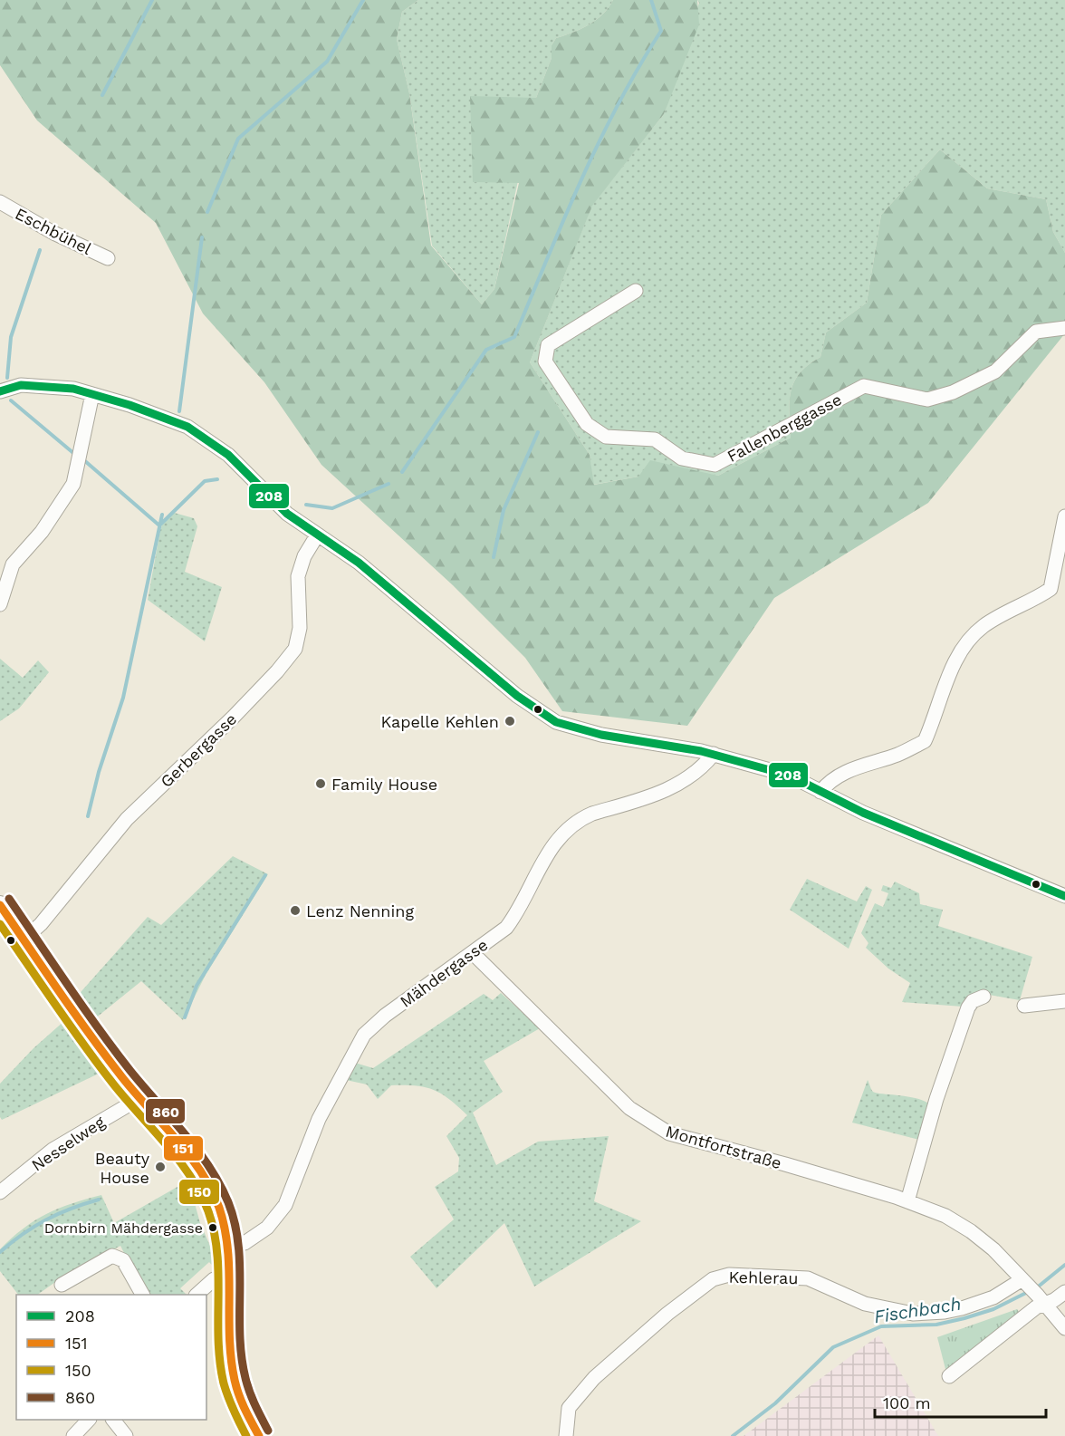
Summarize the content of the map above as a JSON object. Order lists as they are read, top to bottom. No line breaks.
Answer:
{"streets":{"street":["Eschbühel","Fallenberggasse","Gerbergasse","Mähdergasse","Nesselweg","Montfortstraße","Kehlerau"]},"crossings":[["Mähdergasse","Montfortstraße"],["Montfortstraße","Kehlerau"]],"water":["Fischbach"],"places":["Kapelle Kehlen","Family House","Lenz Nenning","Beauty House","Dornbirn Mähdergasse"],"lines":["transit line 208","transit line 860","transit line 151","transit line 150"],"legend":["208","151","150","860"],"scale_bar":"100 m"}
